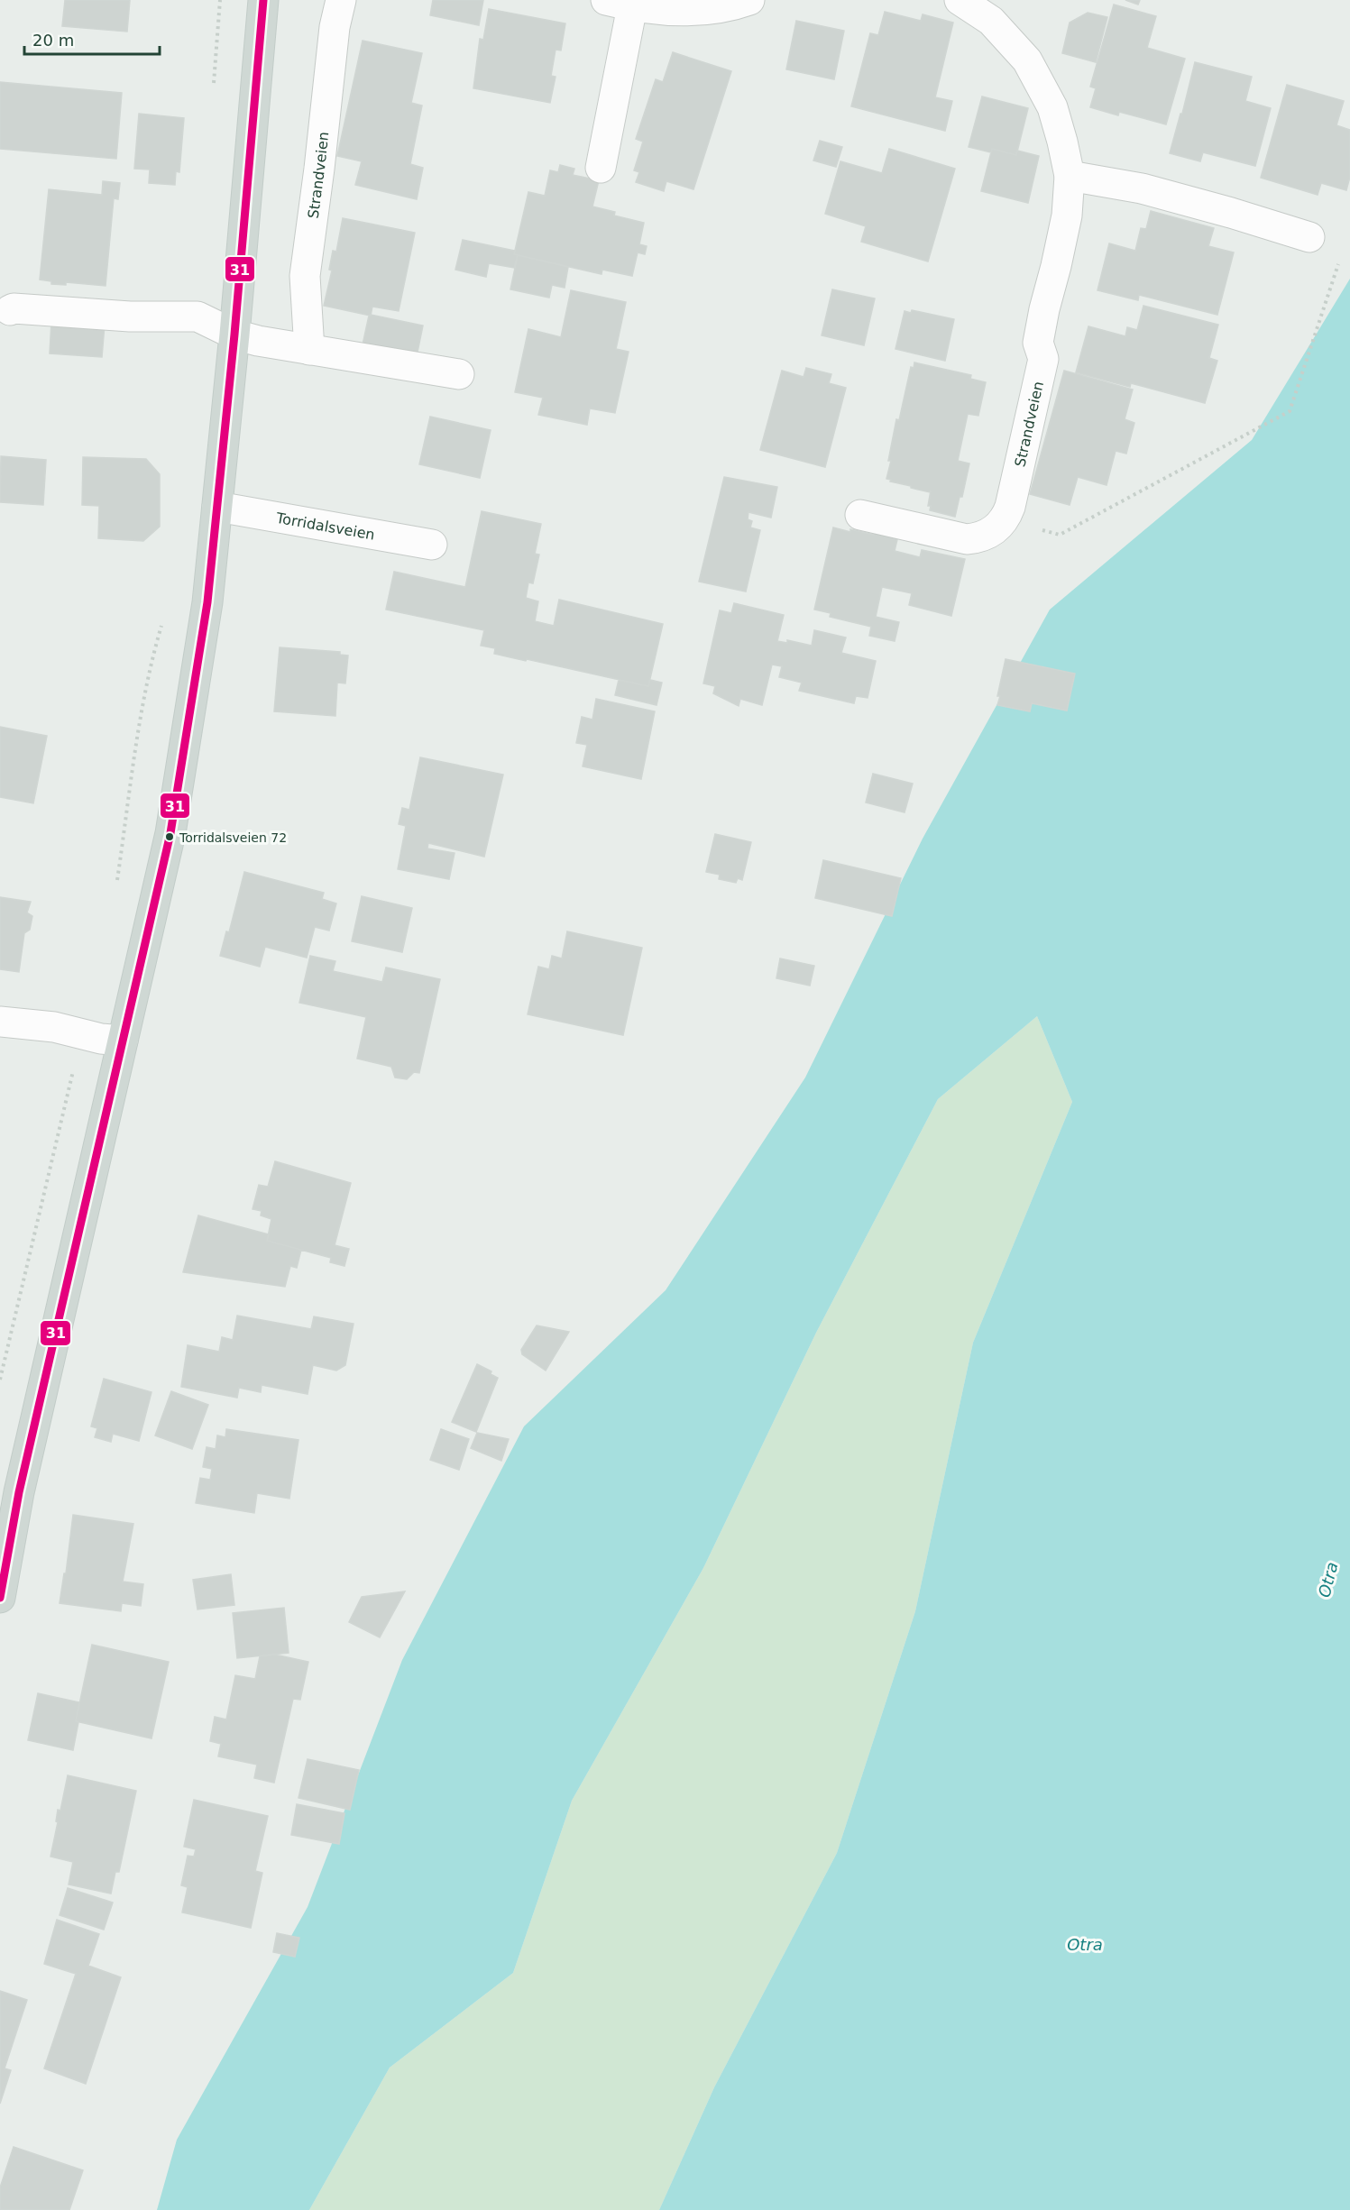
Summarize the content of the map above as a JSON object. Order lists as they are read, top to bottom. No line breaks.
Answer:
{"streets":{"street":["Strandveien","Torridalsveien"]},"water":["Otra"],"places":["Torridalsveien 72"],"lines":["transit line 31"],"scale_bar":"20 m"}
